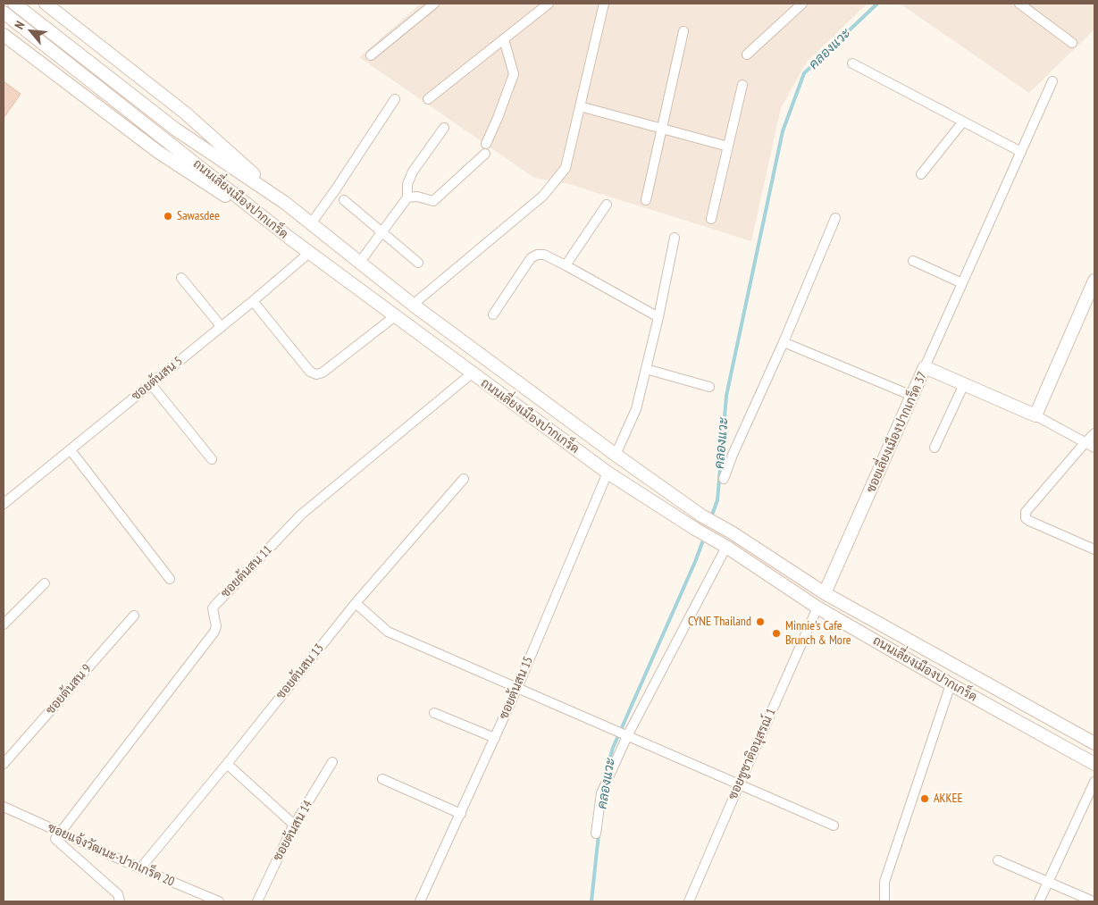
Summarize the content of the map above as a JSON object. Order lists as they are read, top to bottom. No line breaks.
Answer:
{"streets":{"main road":["ถนนเลี่ยงเมืองปากเกร็ด","ซอยเลี่ยงเมืองปากเกร็ด 37"],"street":["ซอยต้นสน 5","ซอยต้นสน 11","ซอยต้นสน 13","ซอยต้นสน 15","ซอยต้นสน 9","ซอยชูชาติอนุสรณ์ 1","ซอยต้นสน 14","ซอยแจ้งวัฒนะ-ปากเกร็ด 20"]},"crossings":[["ถนนเลี่ยงเมืองปากเกร็ด","ซอยต้นสน 5"],["ถนนเลี่ยงเมืองปากเกร็ด","ซอยเลี่ยงเมืองปากเกร็ด 37"],["ถนนเลี่ยงเมืองปากเกร็ด","ซอยต้นสน 11"],["ถนนเลี่ยงเมืองปากเกร็ด","ซอยต้นสน 15"],["ถนนเลี่ยงเมืองปากเกร็ด","ซอยชูชาติอนุสรณ์ 1"],["ซอยต้นสน 11","ซอยแจ้งวัฒนะ-ปากเกร็ด 20"],["ซอยต้นสน 13","ซอยแจ้งวัฒนะ-ปากเกร็ด 20"]],"water":["คลองแวะ"],"places":["Sawasdee","CYNE Thailand","Minnie's Cafe Brunch & More","AKKEE"],"north":"top left"}
